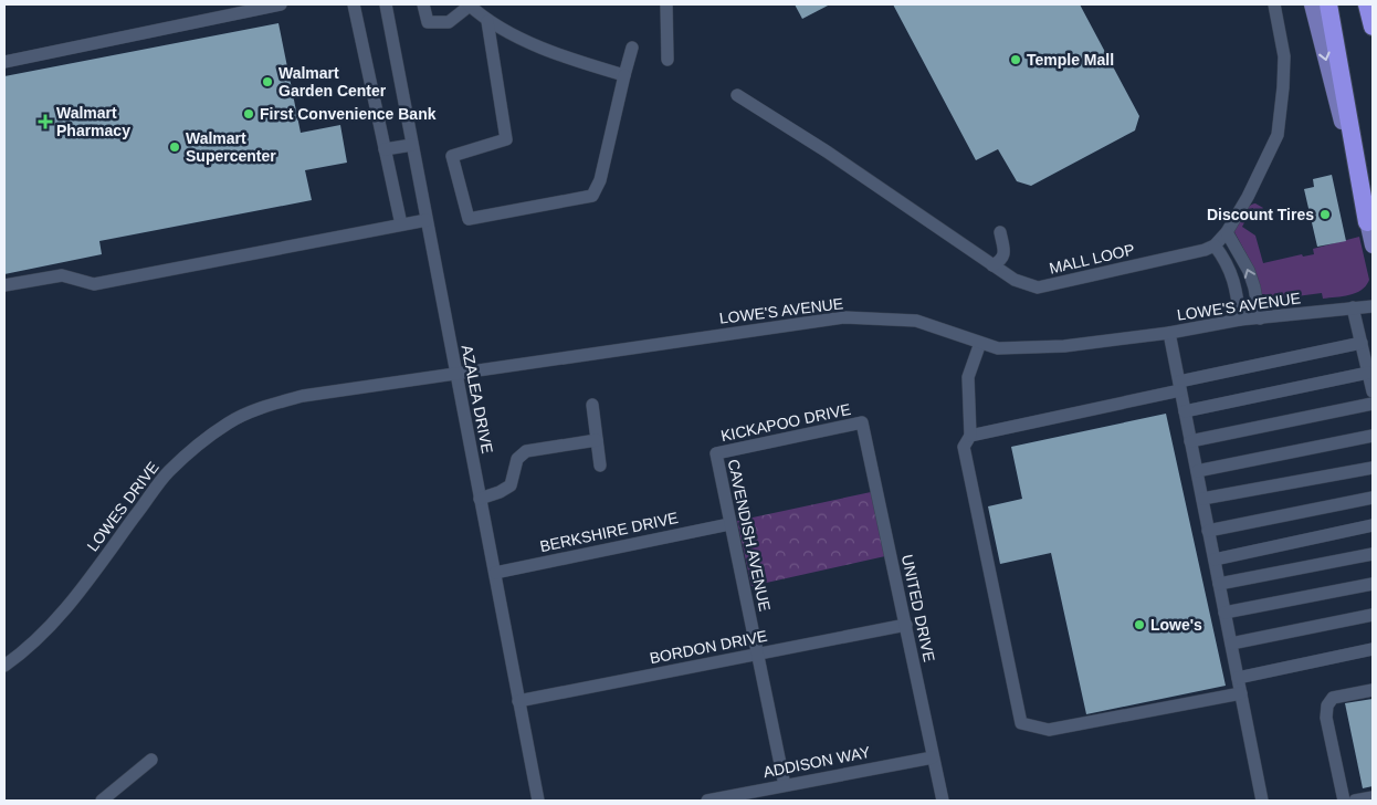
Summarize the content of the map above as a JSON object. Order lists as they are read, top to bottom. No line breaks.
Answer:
{"streets":{"street":["MALL LOOP","LOWE'S AVENUE","AZALEA DRIVE","KICKAPOO DRIVE","LOWES DRIVE","BERKSHIRE DRIVE","CAVENDISH AVENUE","UNITED DRIVE","BORDON DRIVE","ADDISON WAY"]},"crossings":[["LOWE'S AVENUE","AZALEA DRIVE"],["LOWE'S AVENUE","LOWES DRIVE"],["AZALEA DRIVE","LOWES DRIVE"],["AZALEA DRIVE","BERKSHIRE DRIVE"],["AZALEA DRIVE","BORDON DRIVE"],["KICKAPOO DRIVE","CAVENDISH AVENUE"],["KICKAPOO DRIVE","UNITED DRIVE"],["BERKSHIRE DRIVE","CAVENDISH AVENUE"],["CAVENDISH AVENUE","BORDON DRIVE"],["CAVENDISH AVENUE","ADDISON WAY"],["UNITED DRIVE","BORDON DRIVE"],["UNITED DRIVE","ADDISON WAY"]],"places":{"other":["Temple Mall","Walmart Garden Center","First Convenience Bank","Walmart Supercenter","Discount Tires","Lowe's"],"health":["Walmart Pharmacy"]}}
